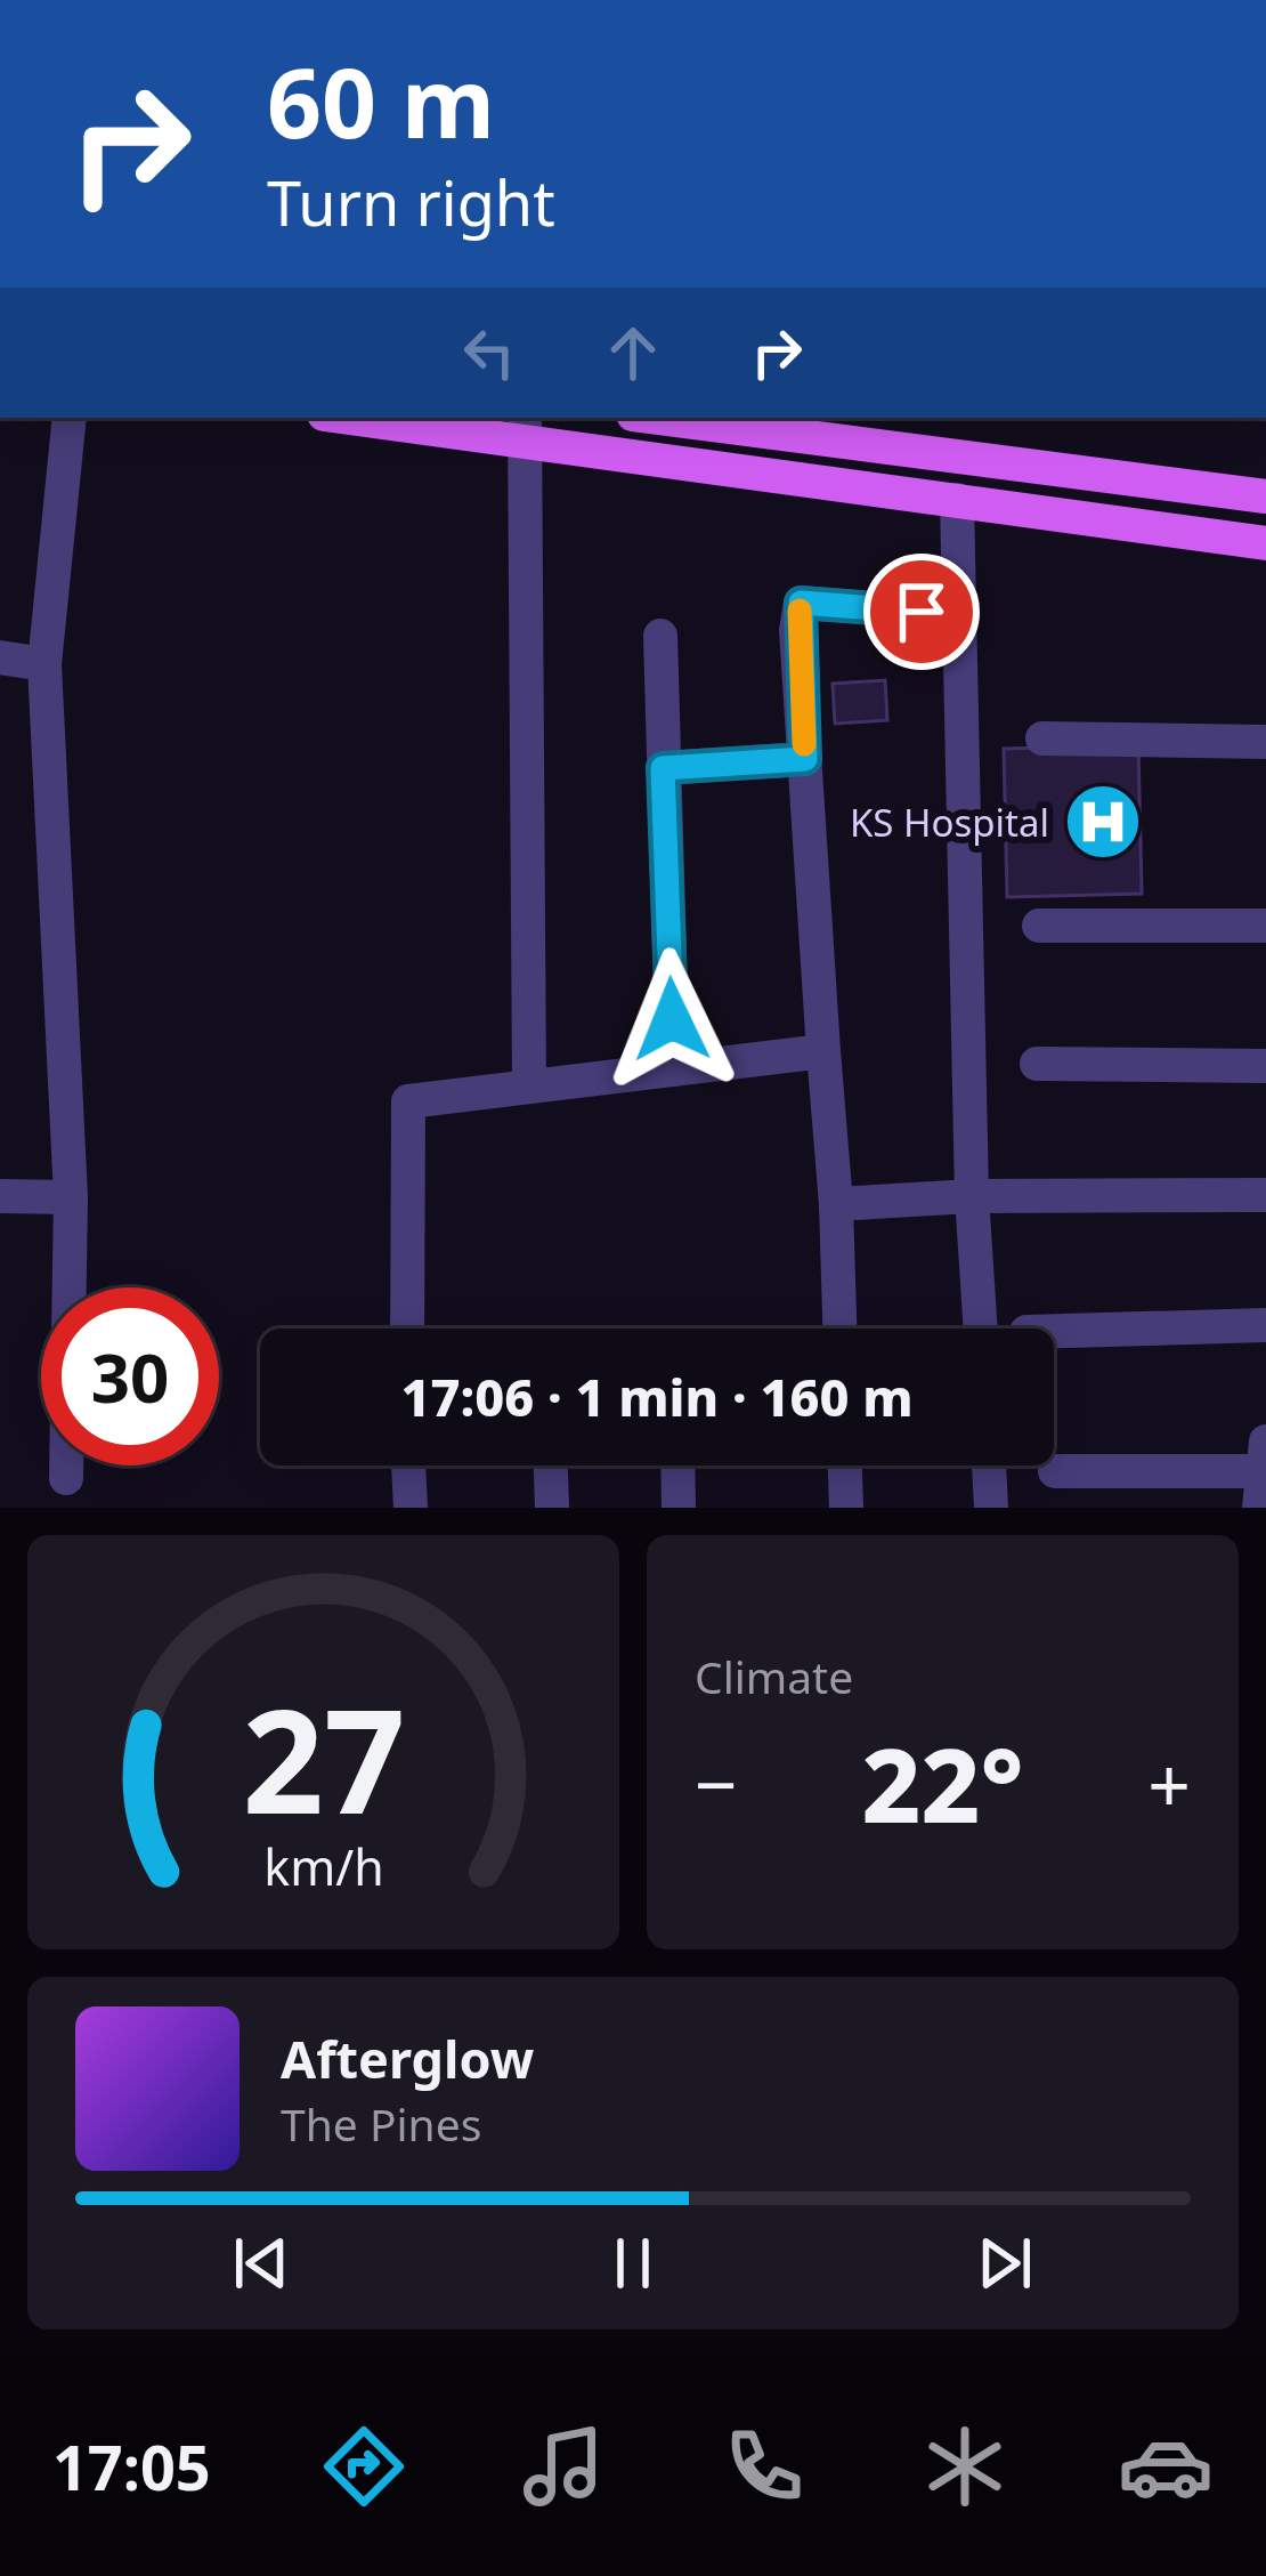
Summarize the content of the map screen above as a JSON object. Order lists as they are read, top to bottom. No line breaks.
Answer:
{"places":{"hospital":["KS Hospital"]},"page":{"turn":["60 m","Turn right"],"limit":"30","trip":"17:06 · 1 min · 160 m","tile":"Climate","heat":["−","22°","+"],"song":["Afterglow","The Pines"],"tabs":"17:05","gauge":["27","km/h"]}}
